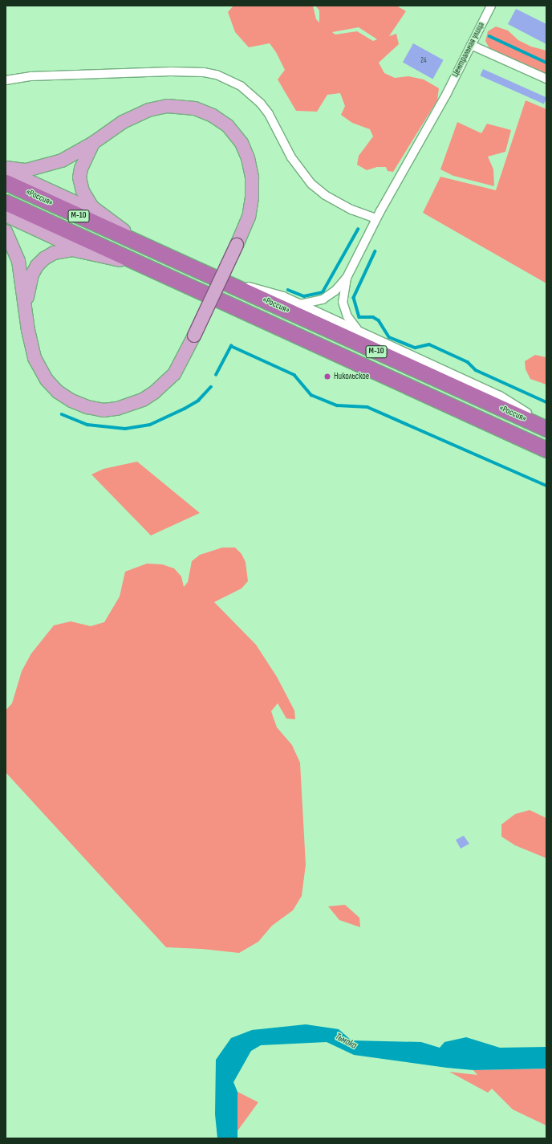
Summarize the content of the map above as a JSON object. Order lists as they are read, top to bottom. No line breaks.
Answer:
{"streets":{"highway":["«Россия»","М-10"],"street":["Центральная улица"]},"water":["Тьмака"],"places":["Никольское"],"house_numbers":["24"]}
